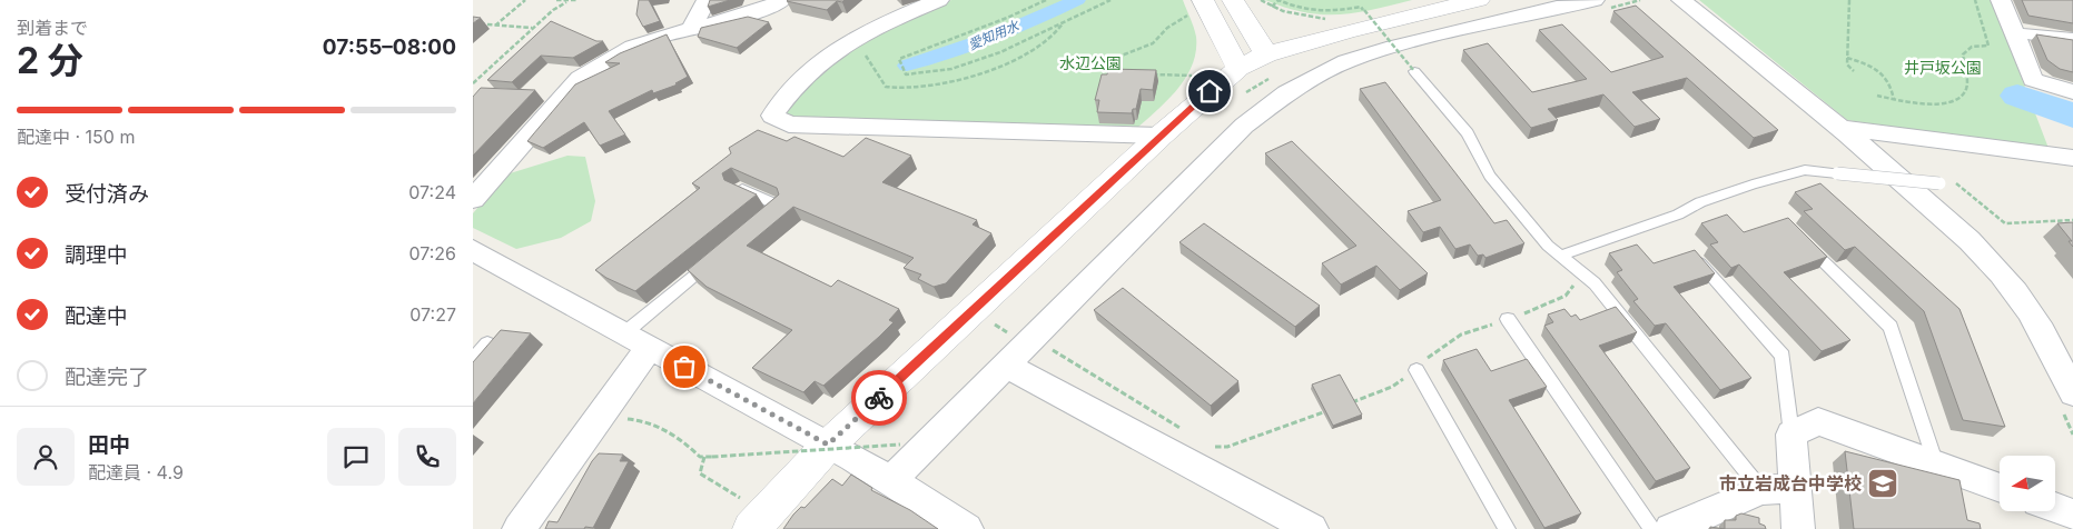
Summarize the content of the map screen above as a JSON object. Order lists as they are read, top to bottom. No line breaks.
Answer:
{"water":["愛知用水"],"parks":["水辺公園","井戸坂公園"],"places":{"school or university":["市立岩成台中学校"]},"north":"left","page":{"heading":["2 分","到着まで","07:55–08:00"],"panel":["田中","配達員 · 4.9"],"bar":"配達中 · 150 m","list":[["受付済み","07:24"],["調理中","07:26"],["配達中","07:27"],"配達完了"]}}
